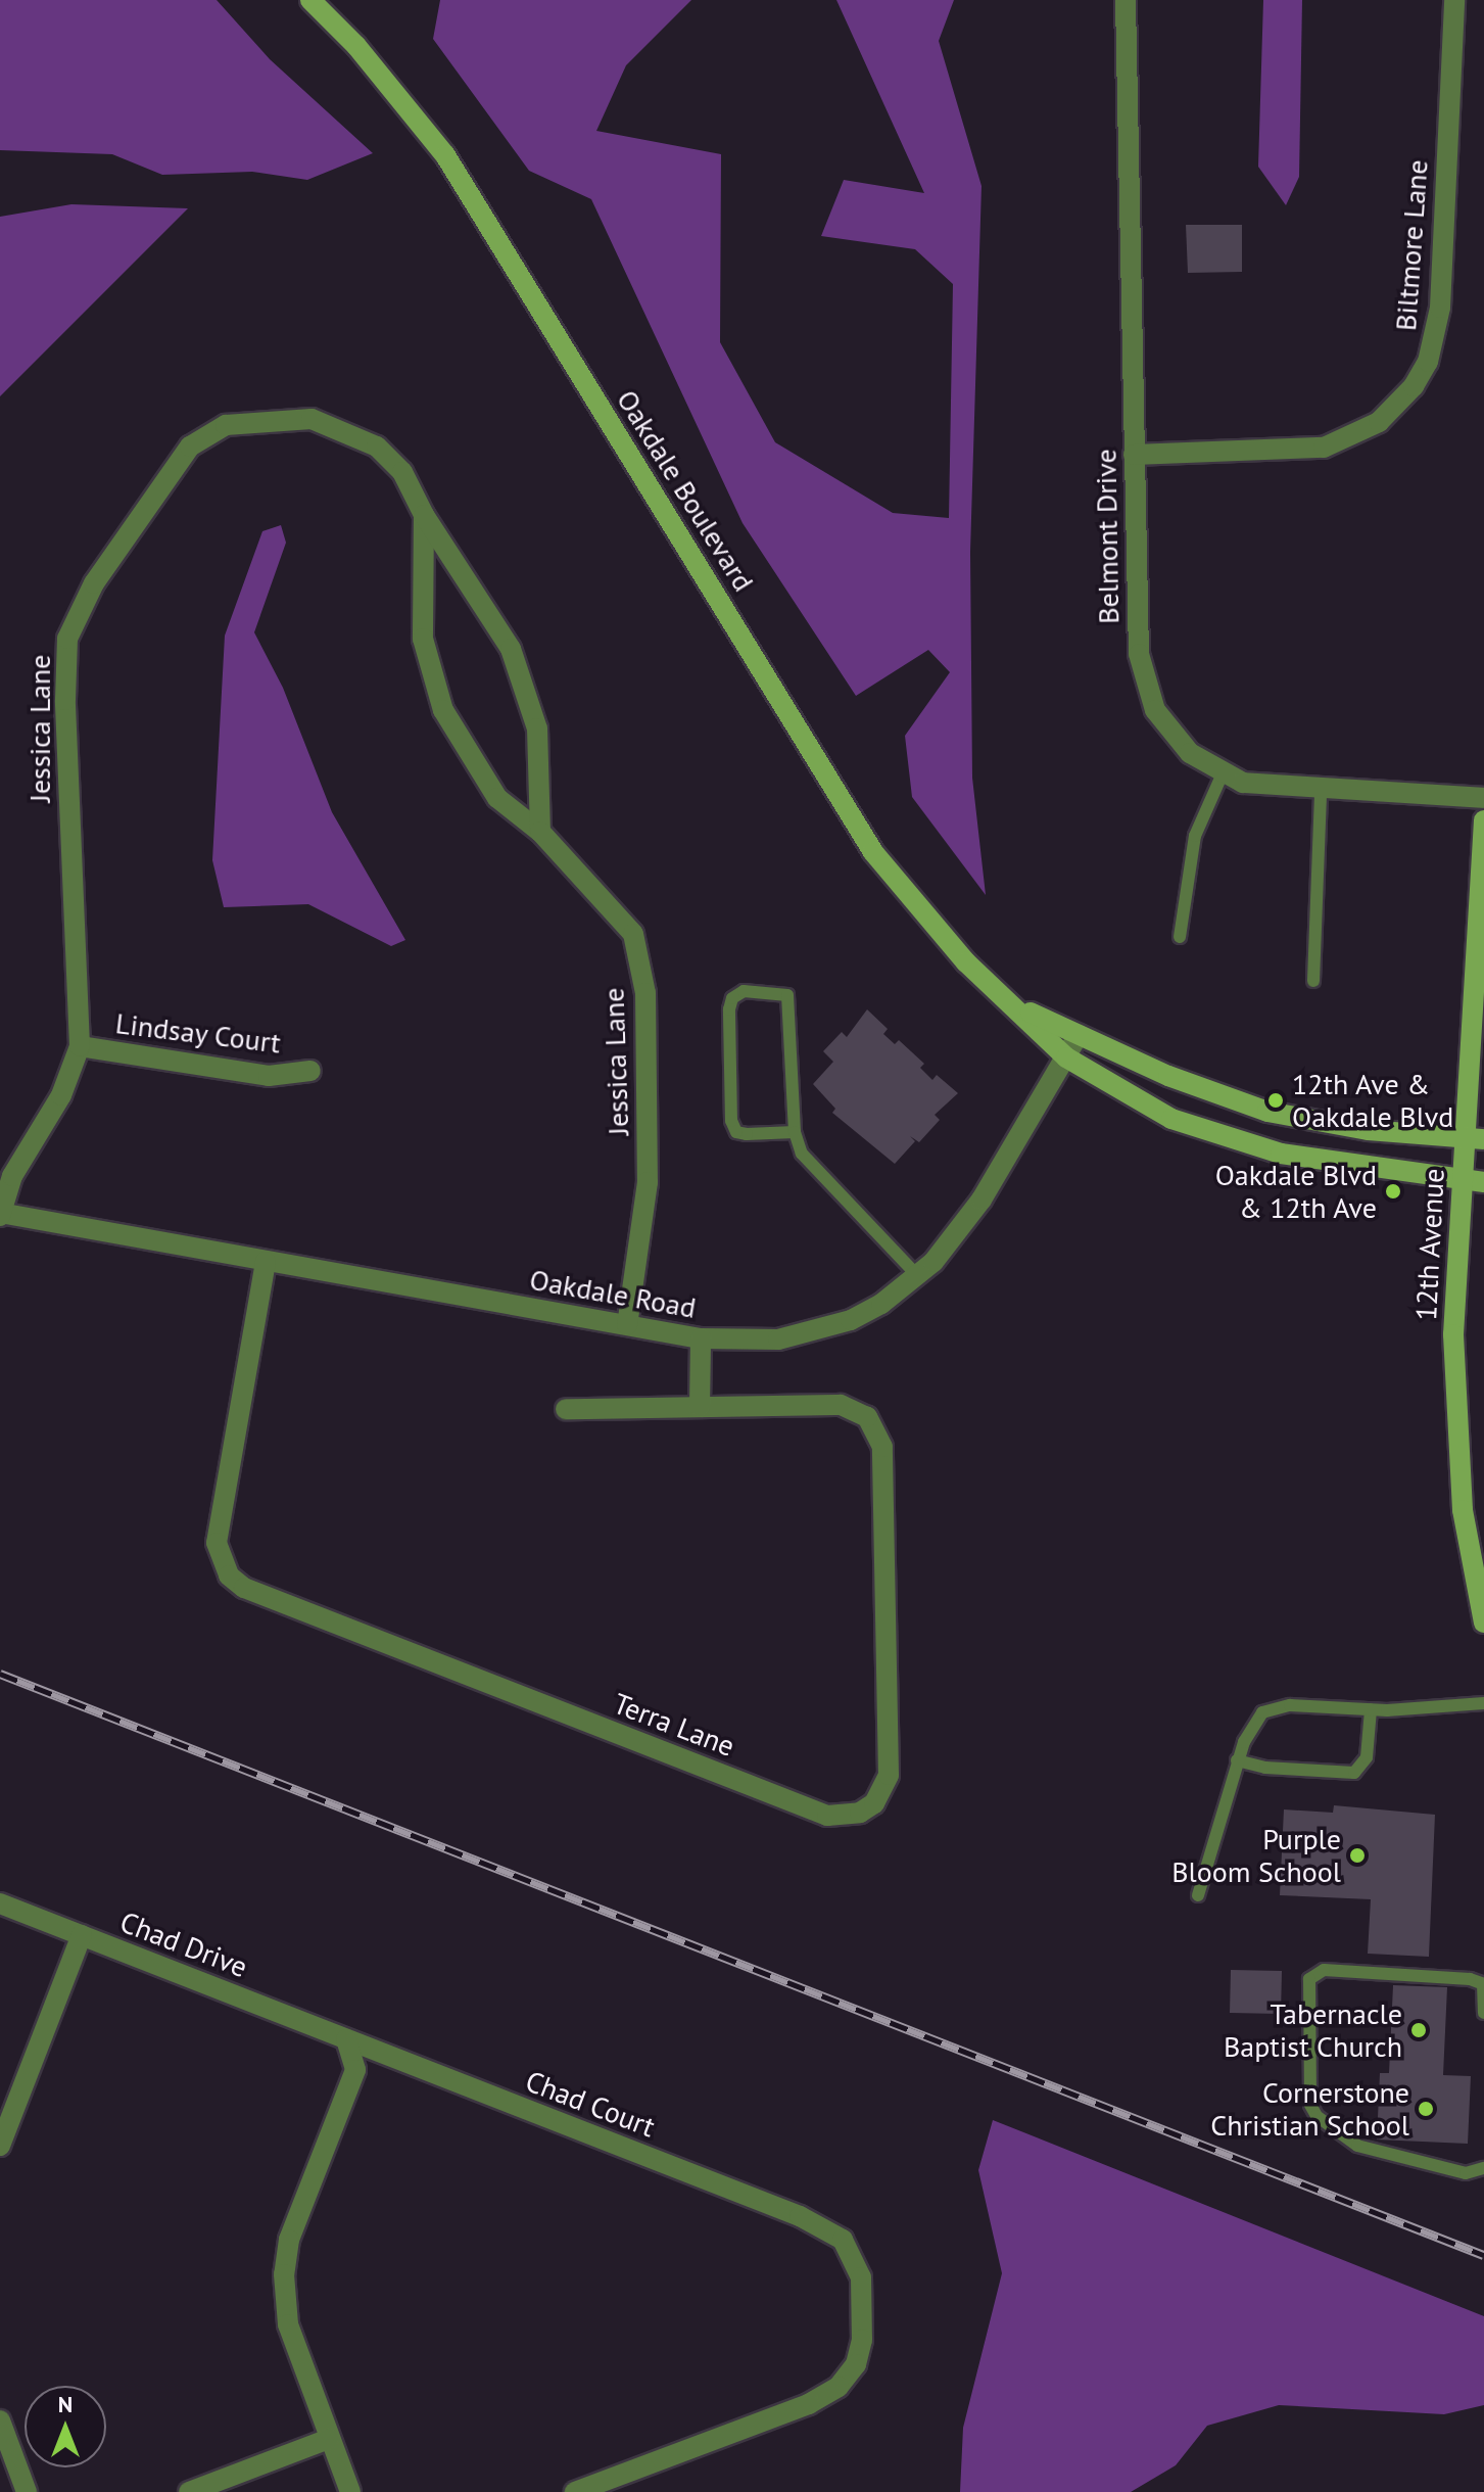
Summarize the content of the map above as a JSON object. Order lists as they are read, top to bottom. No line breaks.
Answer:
{"streets":{"main road":["Oakdale Boulevard","12th Avenue"],"street":["Biltmore Lane","Belmont Drive","Jessica Lane","Lindsay Court","Oakdale Road","Terra Lane","Chad Drive","Chad Court"]},"crossings":[["Biltmore Lane","Belmont Drive"],["Oakdale Boulevard","12th Avenue"],["Oakdale Boulevard","Oakdale Road"],["Jessica Lane","Lindsay Court"],["Jessica Lane","Oakdale Road"],["Oakdale Road","Terra Lane"],["Chad Drive","Chad Court"]],"places":["12th Ave & Oakdale Blvd","Oakdale Blvd & 12th Ave","Purple Bloom School","Tabernacle Baptist Church","Cornerstone Christian School"],"north":"top"}
